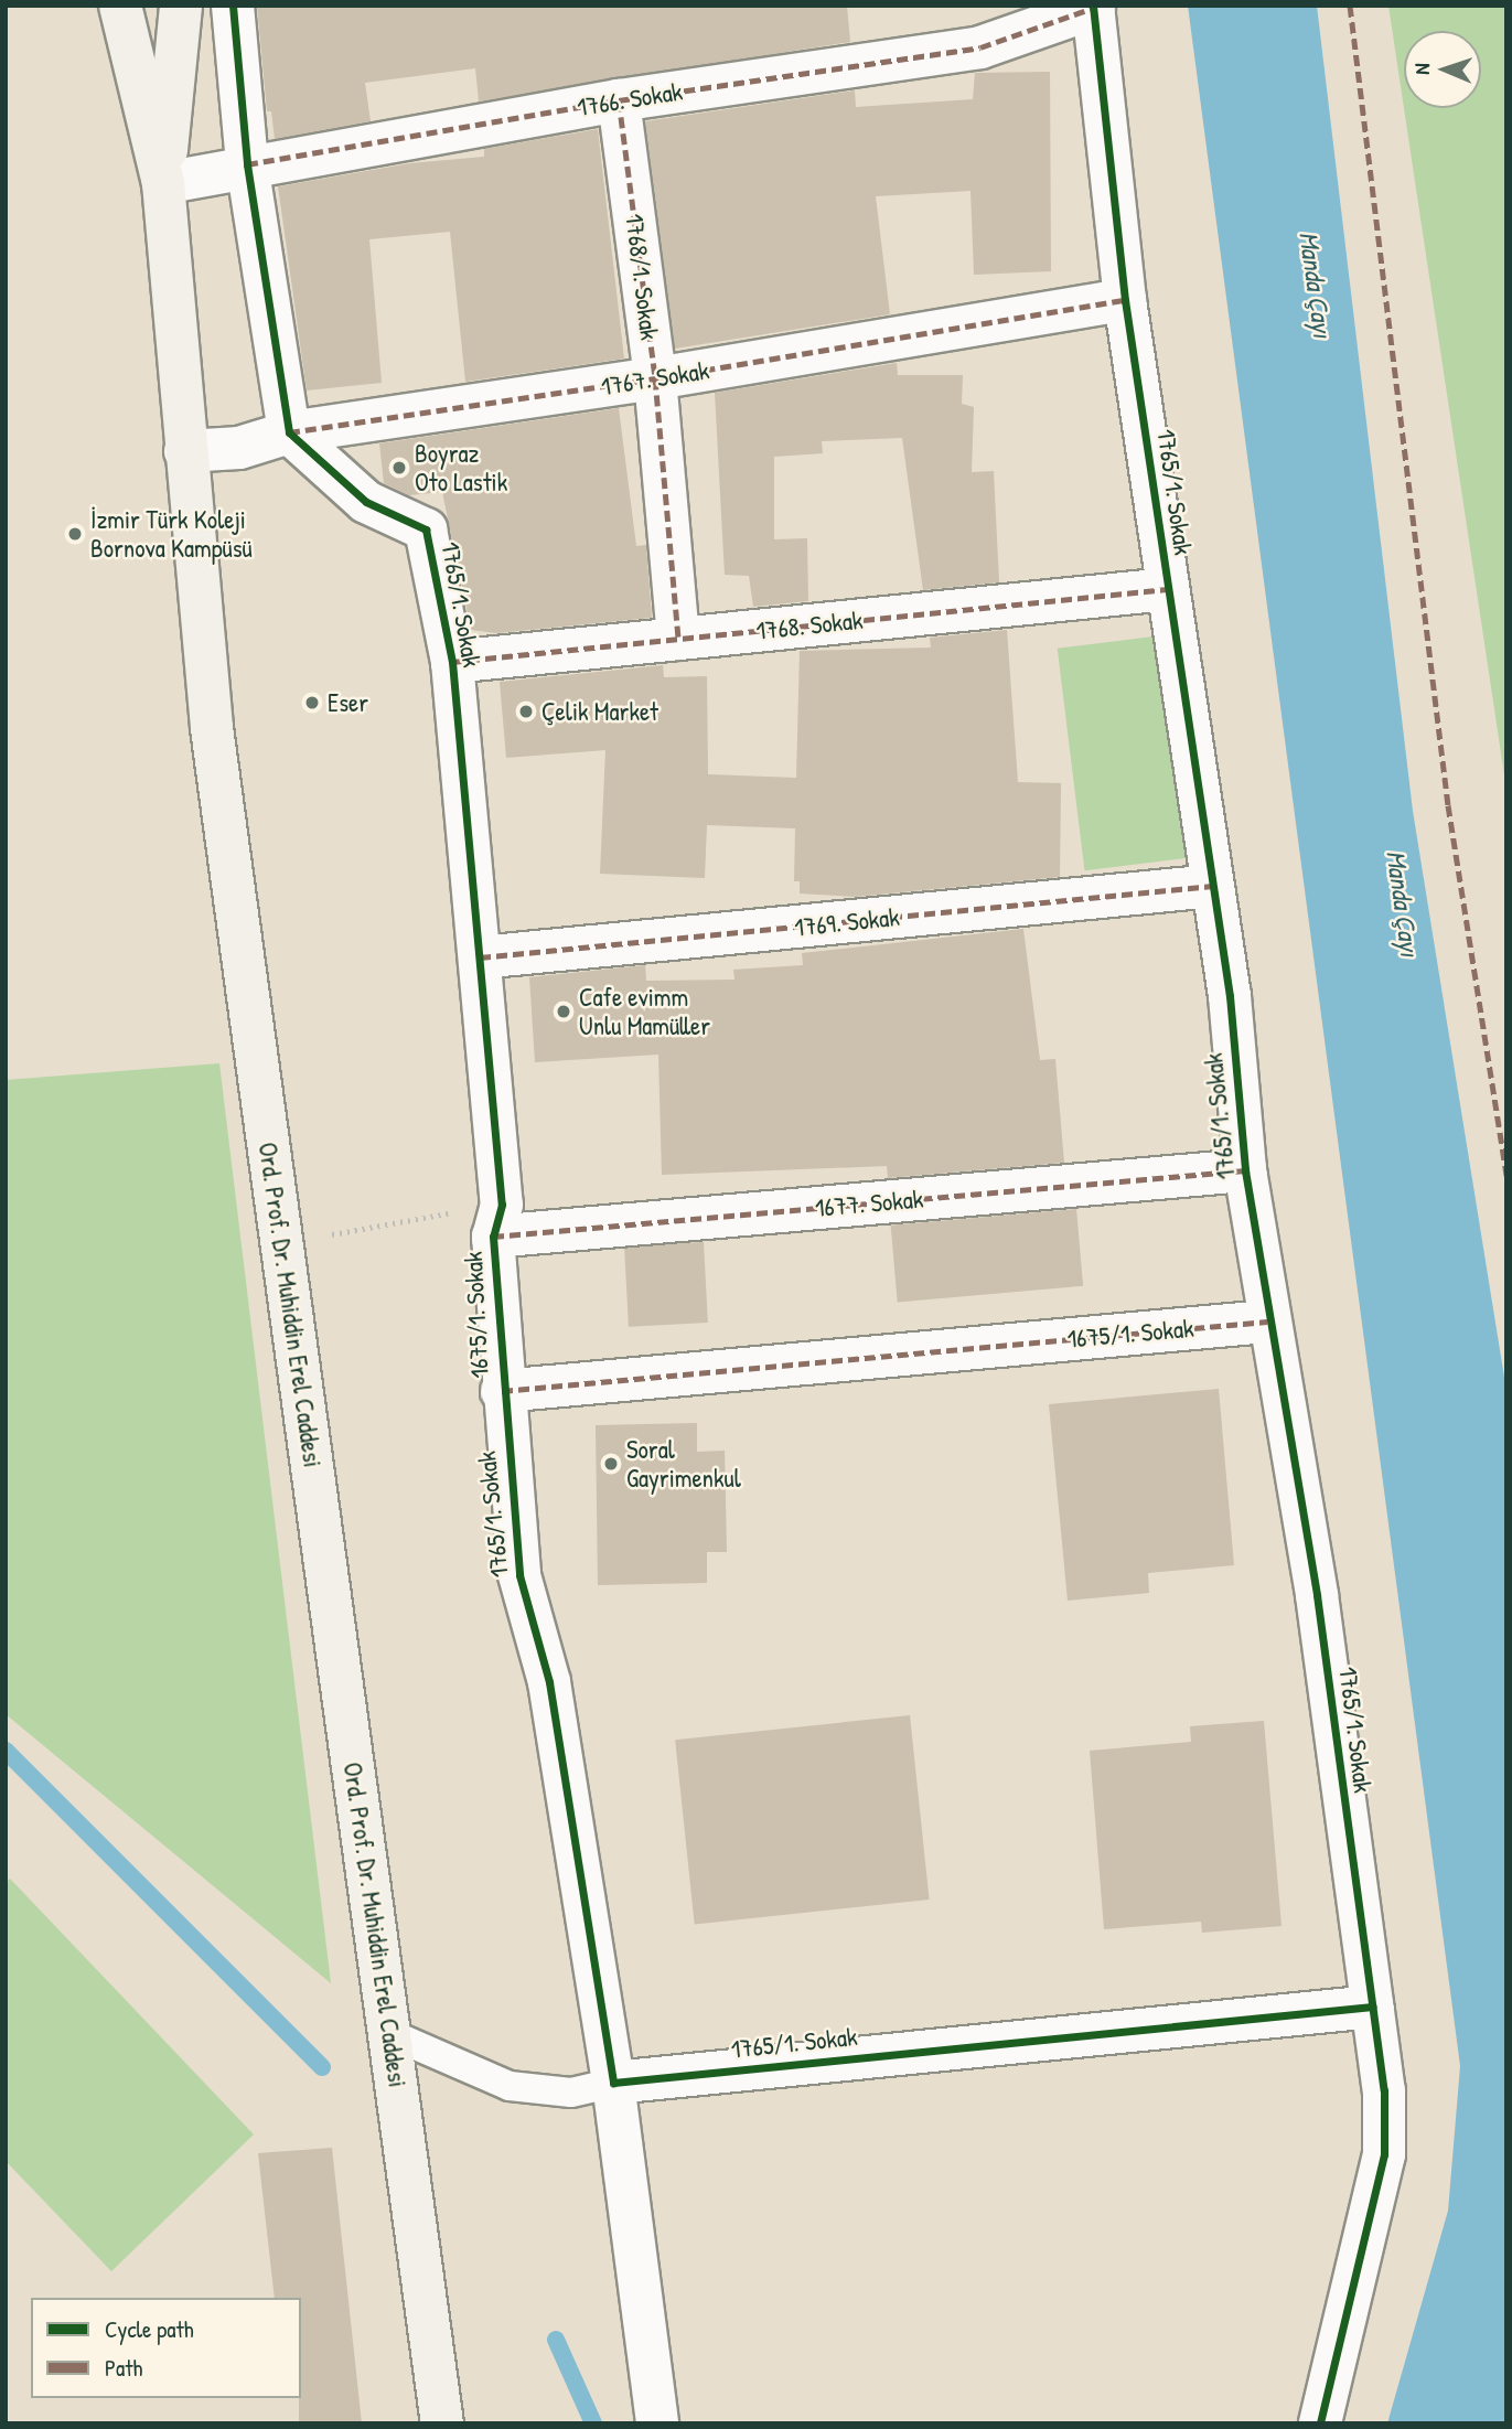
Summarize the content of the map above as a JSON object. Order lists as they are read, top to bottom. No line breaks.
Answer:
{"streets":{"main road":["Ord. Prof. Dr. Muhiddin Erel Caddesi"],"street":["1766. Sokak","1768/1. Sokak","1767. Sokak","1765/1. Sokak","1768. Sokak","1769. Sokak","1677. Sokak","1675/1. Sokak"]},"crossings":[["1766. Sokak","1768/1. Sokak"],["1766. Sokak","1765/1. Sokak"],["1766. Sokak","Ord. Prof. Dr. Muhiddin Erel Caddesi"],["1768/1. Sokak","1767. Sokak"],["1768/1. Sokak","1768. Sokak"],["1767. Sokak","1765/1. Sokak"],["1767. Sokak","Ord. Prof. Dr. Muhiddin Erel Caddesi"],["1765/1. Sokak","1768. Sokak"],["1765/1. Sokak","1769. Sokak"],["1765/1. Sokak","1677. Sokak"],["1765/1. Sokak","1675/1. Sokak"],["1677. Sokak","1675/1. Sokak"]],"water":["Manda Çayı"],"places":["Boyraz Oto Lastik","İzmir Türk Koleji Bornova Kampüsü","Eser","Çelik Market","Cafe evimm Unlu Mamüller","Soral Gayrimenkul"],"legend":["Cycle path","Path"],"north":"left"}
